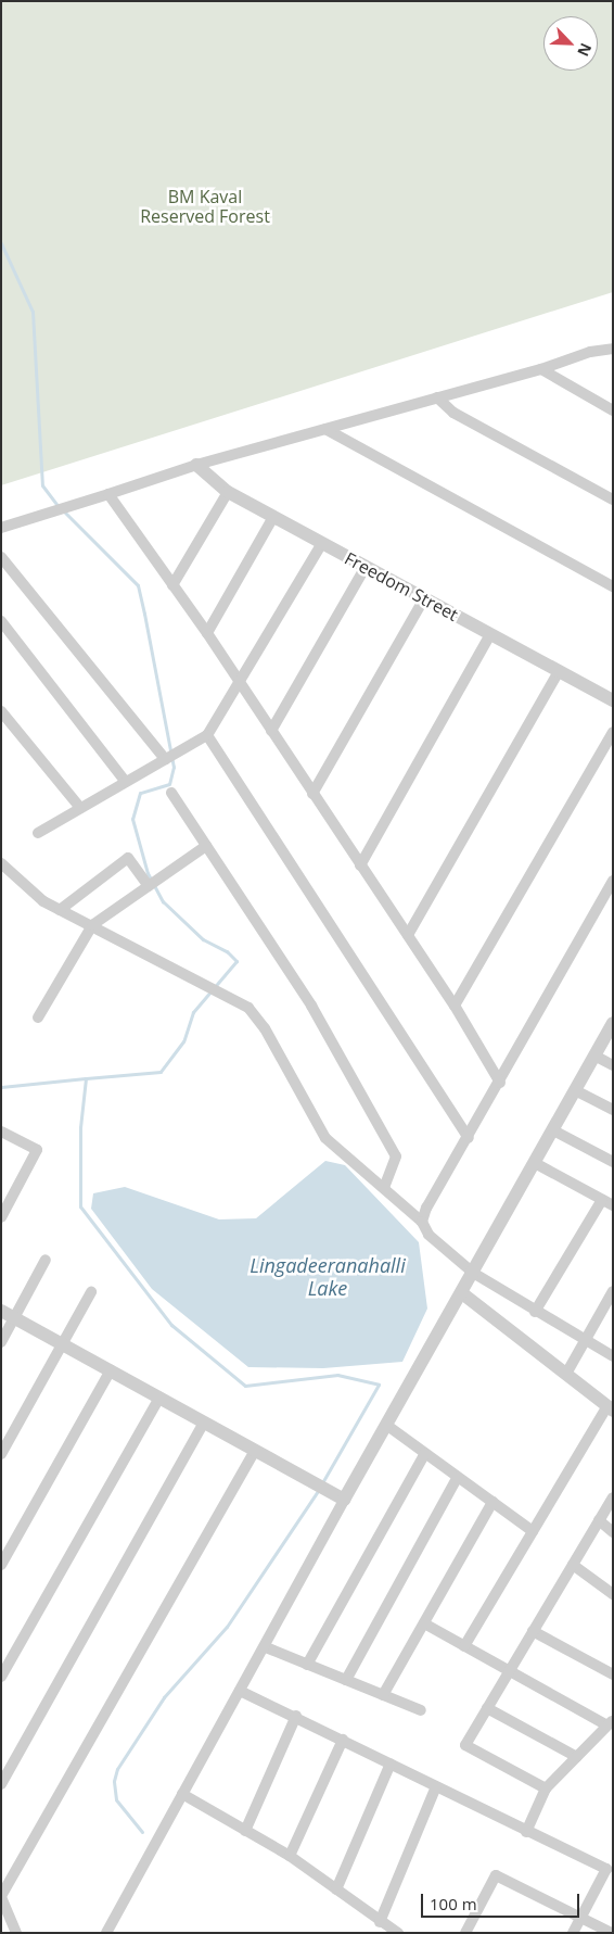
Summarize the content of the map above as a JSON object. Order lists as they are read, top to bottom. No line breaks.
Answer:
{"streets":{"street":["Freedom Street"]},"water":["Lingadeeranahalli Lake"],"parks":["BM Kaval Reserved Forest"],"scale_bar":"100 m","north":"bottom right"}
